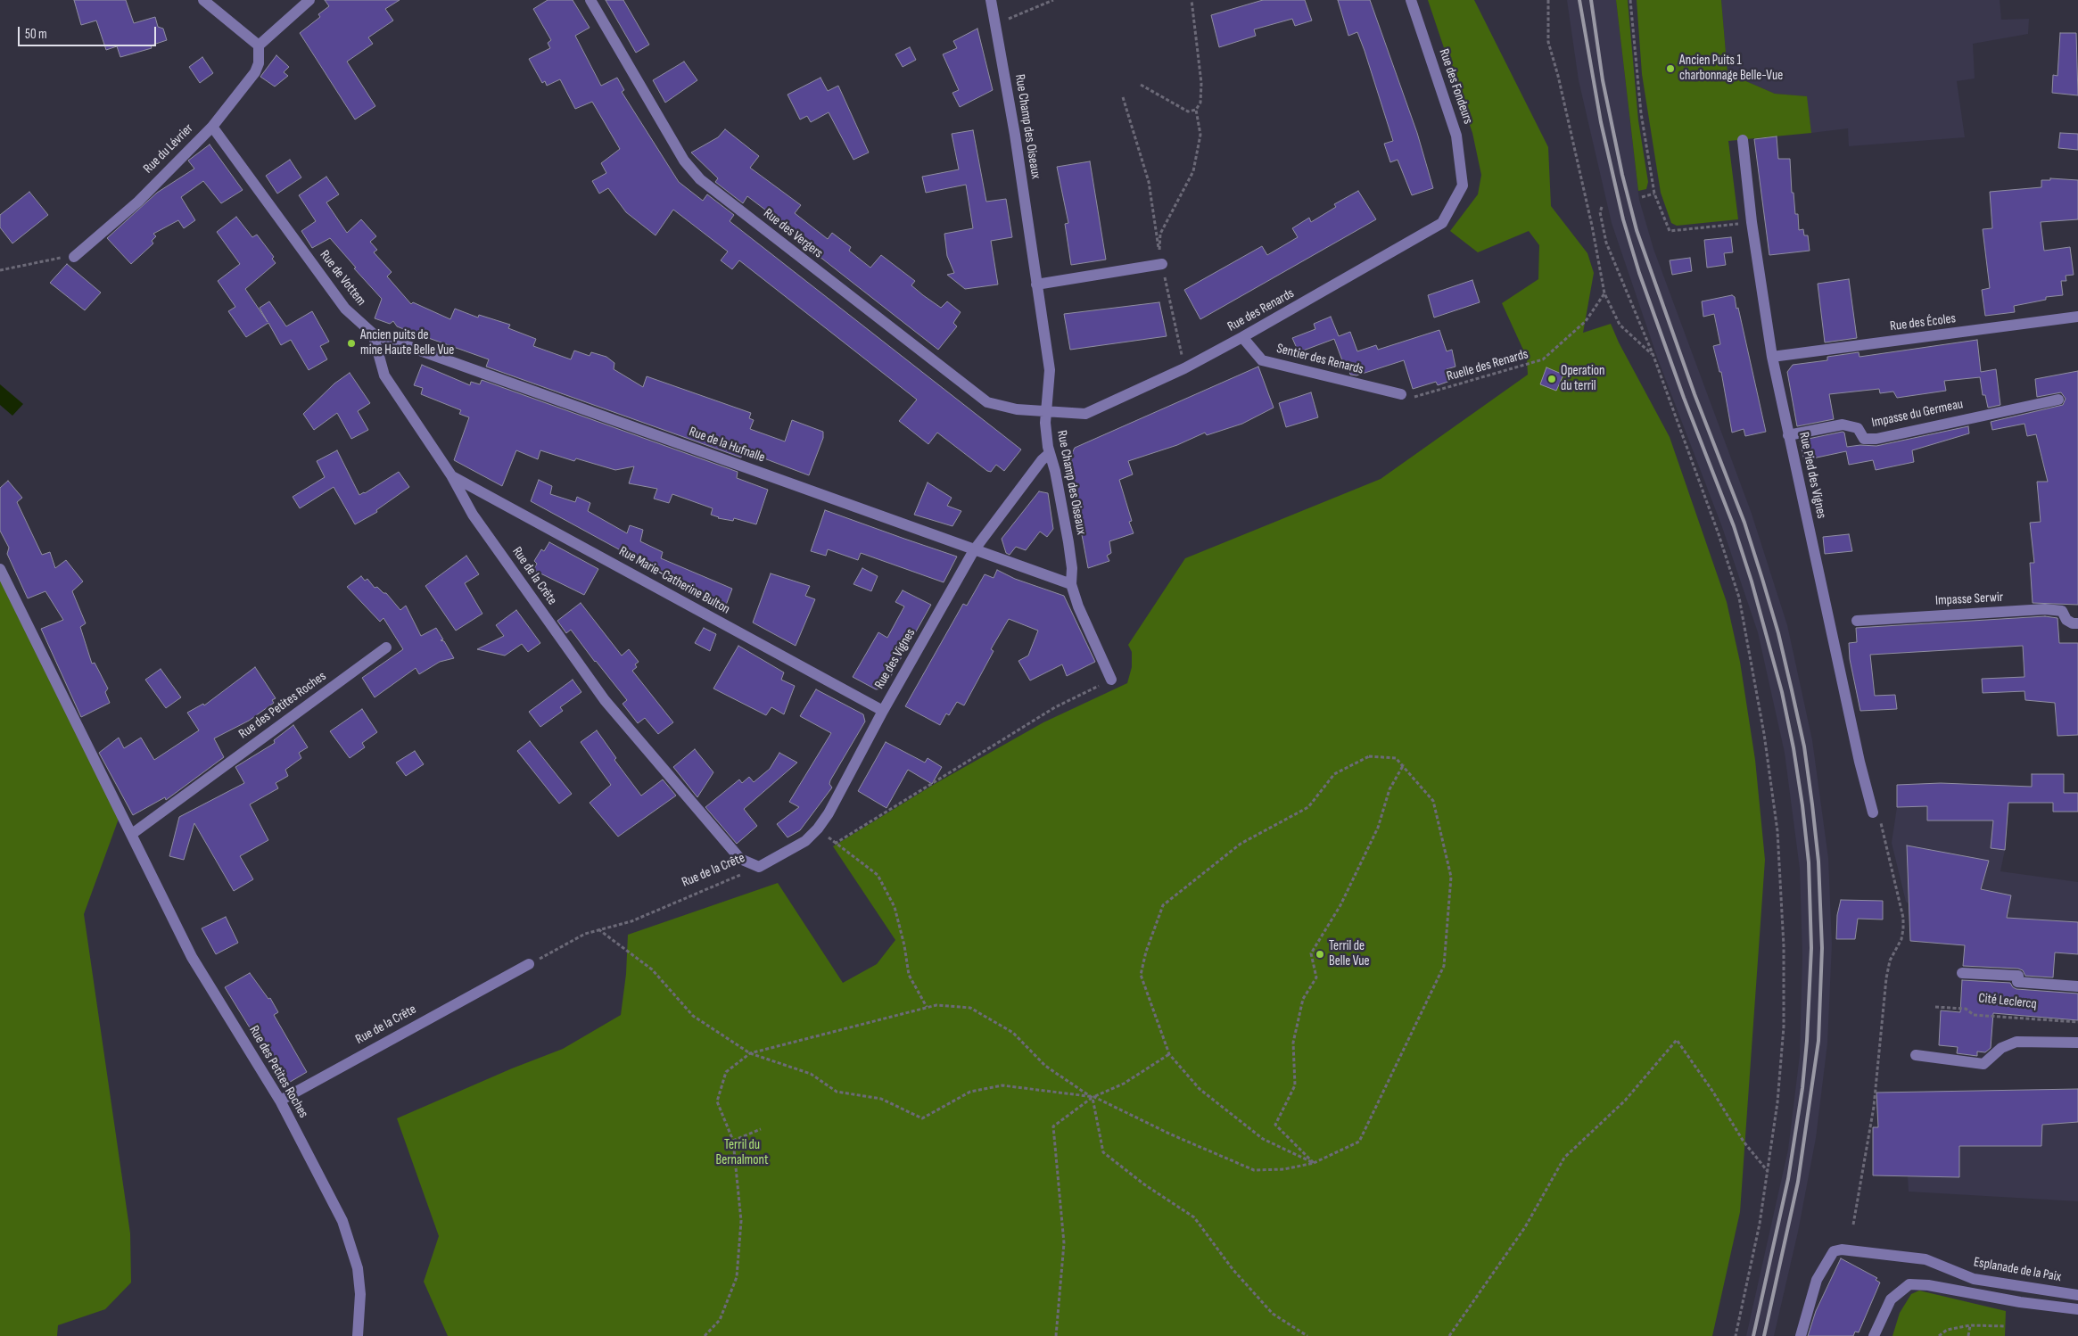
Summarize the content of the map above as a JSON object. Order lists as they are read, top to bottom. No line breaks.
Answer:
{"streets":{"street":["Rue des Fondeurs","Rue Champ des Oiseaux","Rue du Lévrier","Rue des Vergers","Rue de Vottem","Rue des Renards","Rue des Écoles","Sentier des Renards","Impasse du Germeau","Rue de la Hufnalle","Rue Pied des Vignes","Rue de la Crête","Rue Marie-Catherine Bulton","Impasse Serwir","Rue des Vignes","Rue des Petites Roches","Esplanade de la Paix"],"path":["Ruelle des Renards","Cité Leclercq"]},"crossings":[["Rue des Fondeurs","Rue des Renards"],["Rue Champ des Oiseaux","Rue des Vergers"],["Rue Champ des Oiseaux","Rue des Renards"],["Rue Champ des Oiseaux","Rue de la Hufnalle"],["Rue Champ des Oiseaux","Rue des Vignes"],["Rue du Lévrier","Rue de Vottem"],["Rue des Vergers","Rue des Renards"],["Rue de Vottem","Rue de la Hufnalle"],["Rue des Renards","Sentier des Renards"],["Rue des Écoles","Rue Pied des Vignes"],["Sentier des Renards","Ruelle des Renards"],["Impasse du Germeau","Rue Pied des Vignes"],["Rue de la Hufnalle","Rue des Vignes"],["Rue de la Crête","Rue Marie-Catherine Bulton"],["Rue de la Crête","Rue des Vignes"],["Rue de la Crête","Rue des Petites Roches"],["Rue Marie-Catherine Bulton","Rue des Vignes"]],"parks":["Terril du Bernalmont"],"places":["Ancien Puits 1 charbonnage Belle-Vue","Ancien puits de mine Haute Belle Vue","Operation du terril","Terril de Belle Vue"],"scale_bar":"50 m"}
